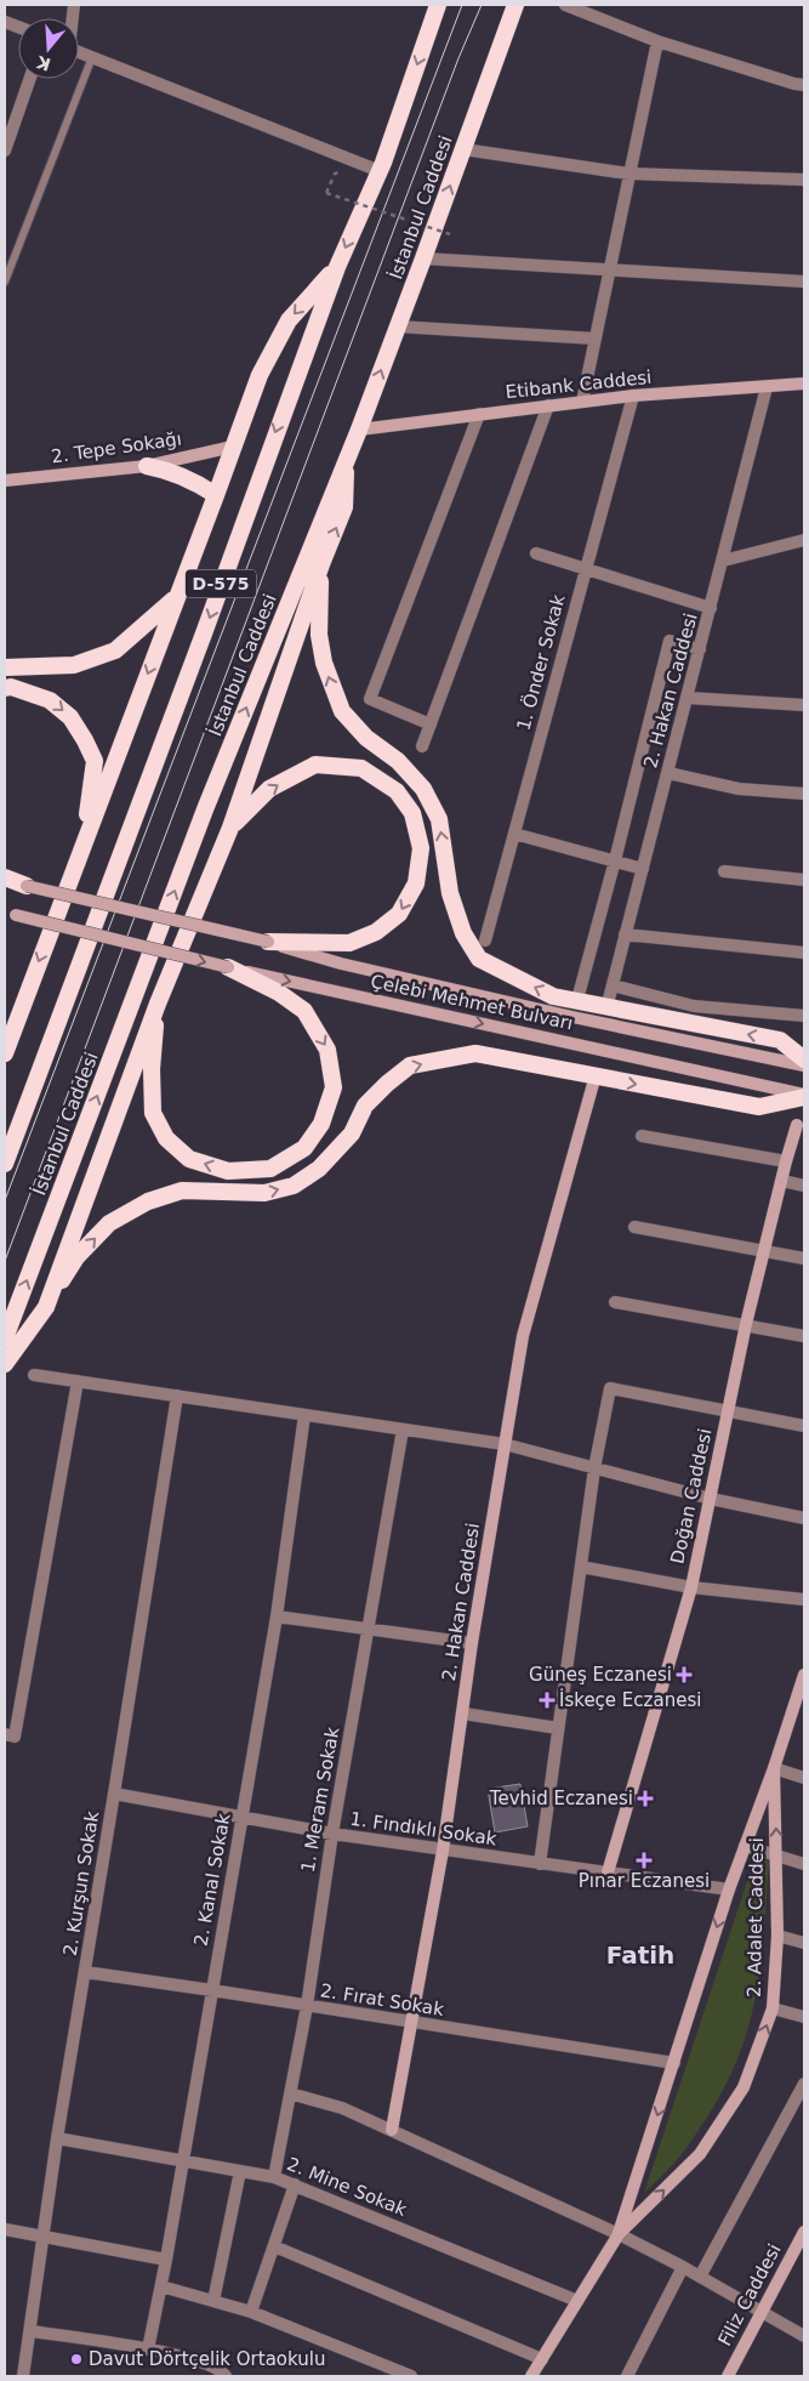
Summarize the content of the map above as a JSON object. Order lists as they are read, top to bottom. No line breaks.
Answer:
{"streets":{"highway":["İstanbul Caddesi","D-575"],"main road":["Etibank Caddesi","2. Tepe Sokağı","2. Hakan Caddesi","Çelebi Mehmet Bulvarı","Doğan Caddesi","2. Adalet Caddesi","Filiz Caddesi"],"street":["1. Önder Sokak","1. Meram Sokak","1. Fındıklı Sokak","2. Kanal Sokak","2. Kurşun Sokak","2. Fırat Sokak","2. Mine Sokak"]},"crossings":[["İstanbul Caddesi","Etibank Caddesi"],["Etibank Caddesi","1. Önder Sokak"],["Etibank Caddesi","2. Hakan Caddesi"],["2. Hakan Caddesi","1. Fındıklı Sokak"],["2. Hakan Caddesi","2. Fırat Sokak"],["Doğan Caddesi","1. Fındıklı Sokak"],["1. Meram Sokak","1. Fındıklı Sokak"],["1. Meram Sokak","2. Fırat Sokak"],["1. Meram Sokak","2. Mine Sokak"],["1. Fındıklı Sokak","2. Kanal Sokak"],["1. Fındıklı Sokak","2. Kurşun Sokak"],["1. Fındıklı Sokak","2. Adalet Caddesi"],["2. Kanal Sokak","2. Fırat Sokak"],["2. Kanal Sokak","2. Mine Sokak"],["2. Kurşun Sokak","2. Fırat Sokak"],["2. Kurşun Sokak","2. Mine Sokak"],["2. Adalet Caddesi","2. Fırat Sokak"],["2. Adalet Caddesi","2. Mine Sokak"]],"districts":["Fatih"],"places":{"health":["Güneş Eczanesi","İskeçe Eczanesi","Tevhid Eczanesi","Pınar Eczanesi"],"other":["Davut Dörtçelik Ortaokulu"]},"north":"bottom"}
